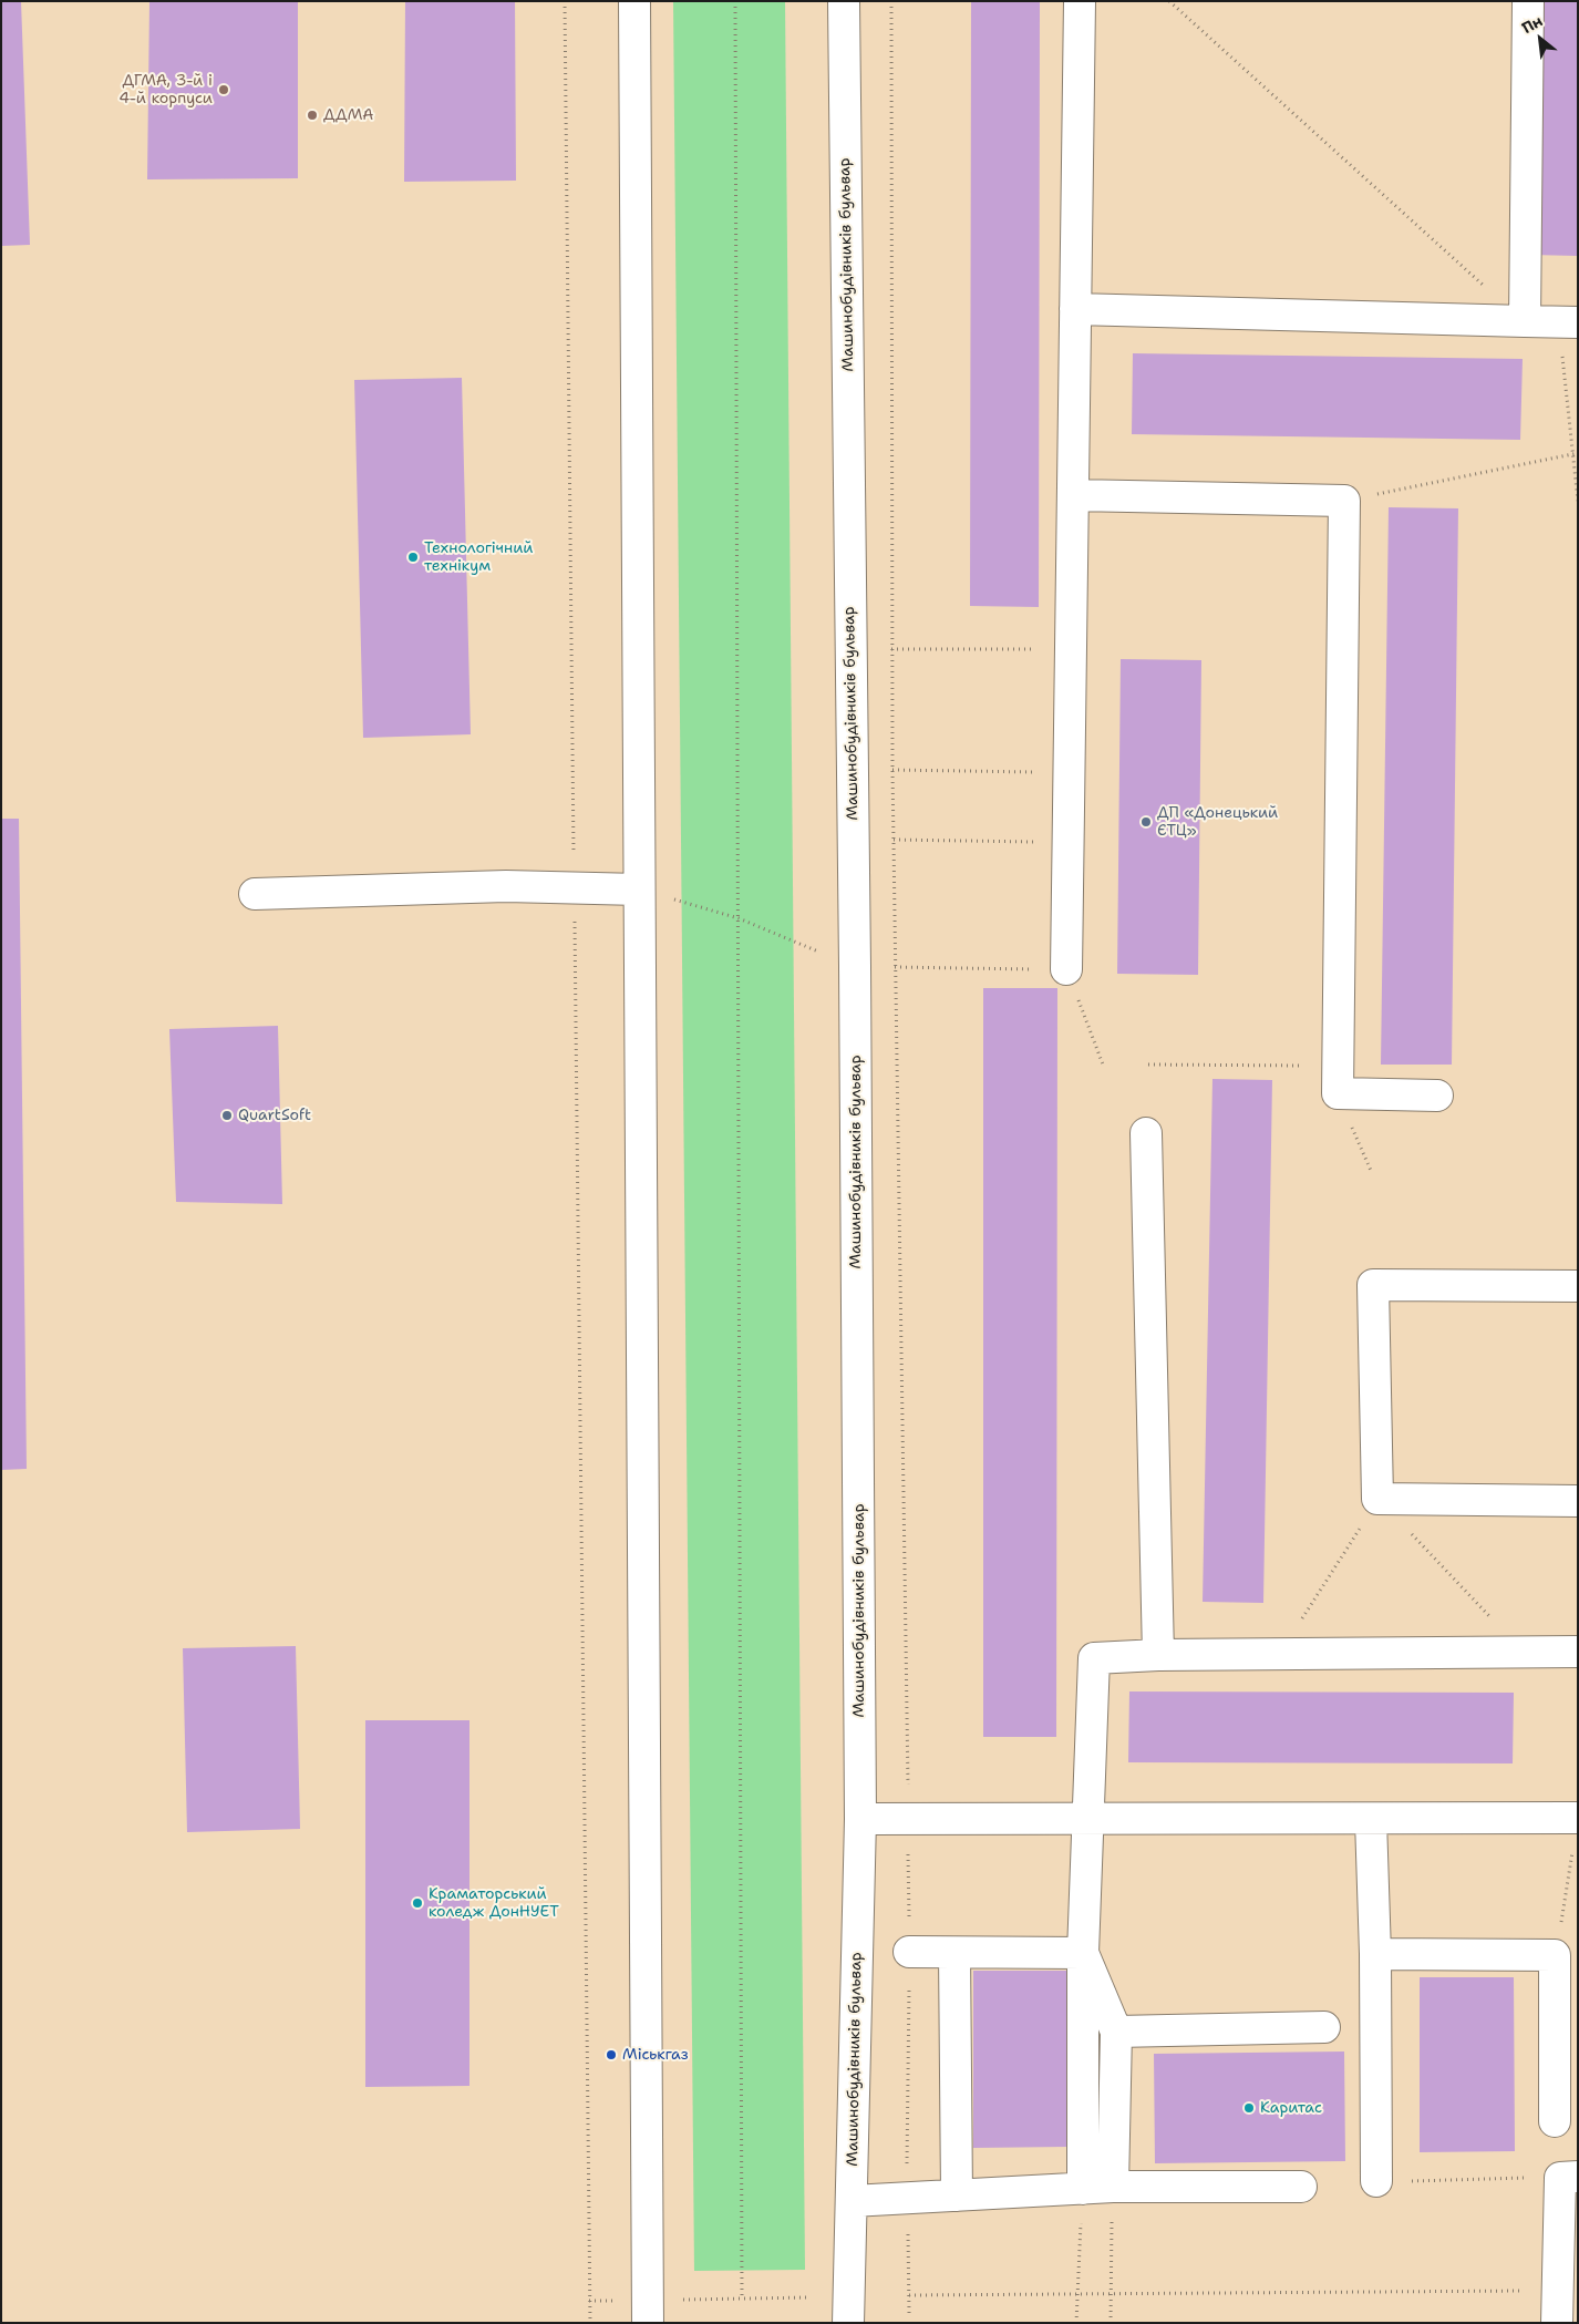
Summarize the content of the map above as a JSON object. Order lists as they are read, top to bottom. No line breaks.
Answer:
{"streets":{"street":["Машинобудівників бульвар"]},"places":["ДГМА, 3-й і 4-й корпуси","ДДМА","Технологічний технікум","ДП «Донецький ЄТЦ»","QuartSoft","Краматорський коледж ДонНУЕТ","Міськгаз","Каритас"],"north":"top left"}
